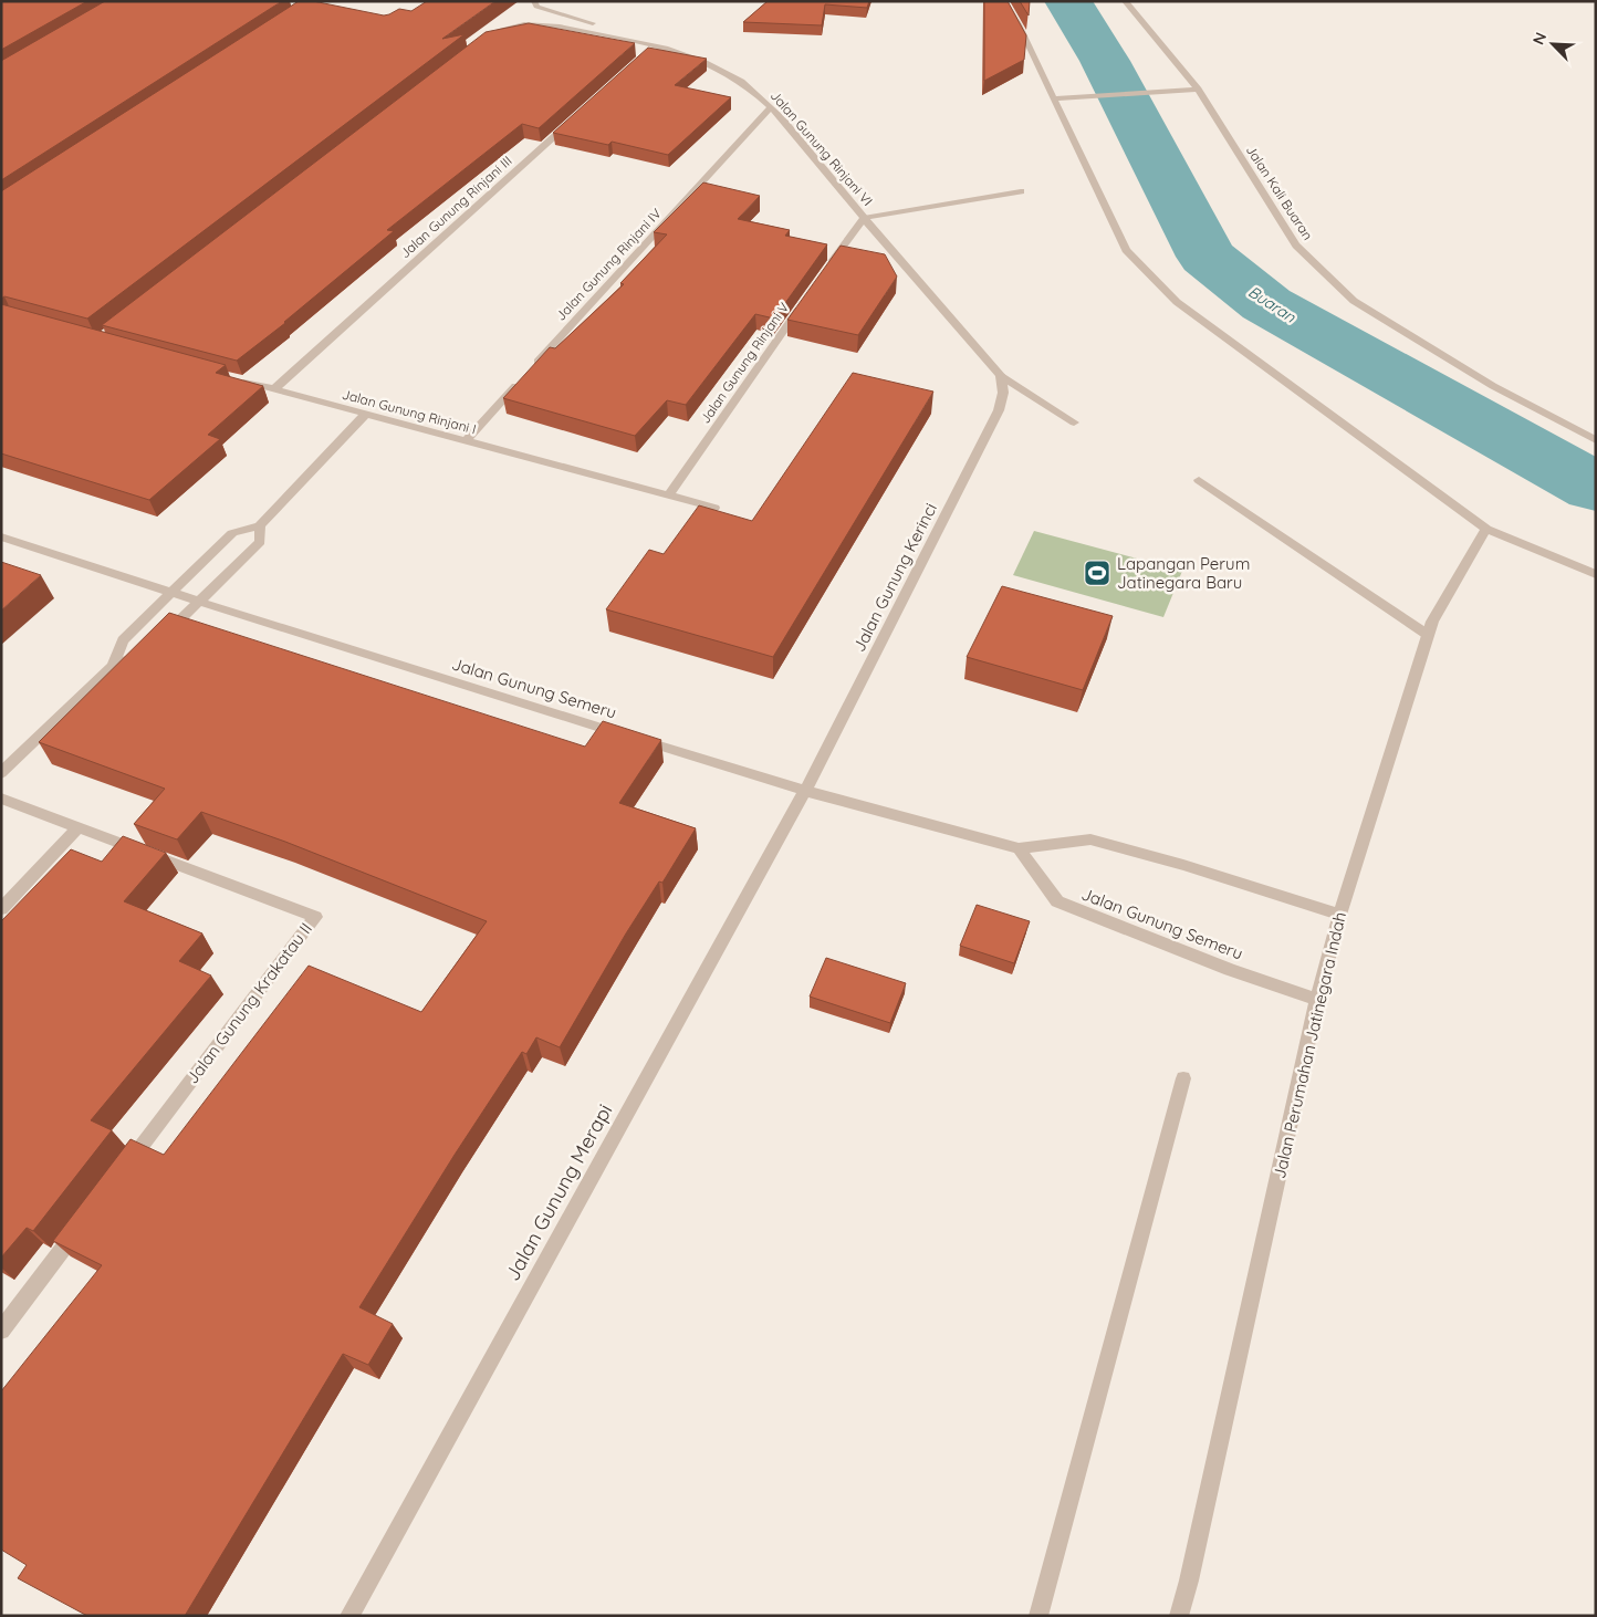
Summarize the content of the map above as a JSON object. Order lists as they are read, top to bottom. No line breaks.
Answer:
{"streets":{"street":["Jalan Gunung Rinjani VI","Jalan Kali Buaran","Jalan Gunung Rinjani III","Jalan Gunung Rinjani IV","Jalan Gunung Rinjani V","Jalan Gunung Rinjani I","Jalan Gunung Kerinci","Jalan Gunung Semeru","Jalan Gunung Krakatau II","Jalan Perumahan Jatinegara Indah","Jalan Gunung Merapi"]},"crossings":[["Jalan Gunung Rinjani VI","Jalan Gunung Rinjani IV"],["Jalan Gunung Rinjani VI","Jalan Gunung Kerinci"],["Jalan Gunung Rinjani III","Jalan Gunung Rinjani I"],["Jalan Gunung Rinjani V","Jalan Gunung Rinjani I"],["Jalan Gunung Kerinci","Jalan Gunung Semeru"],["Jalan Gunung Kerinci","Jalan Gunung Merapi"],["Jalan Gunung Semeru","Jalan Perumahan Jatinegara Indah"],["Jalan Gunung Semeru","Jalan Gunung Merapi"]],"water":["Buaran"],"places":{"sports":["Lapangan Perum Jatinegara Baru"]},"north":"top left"}
